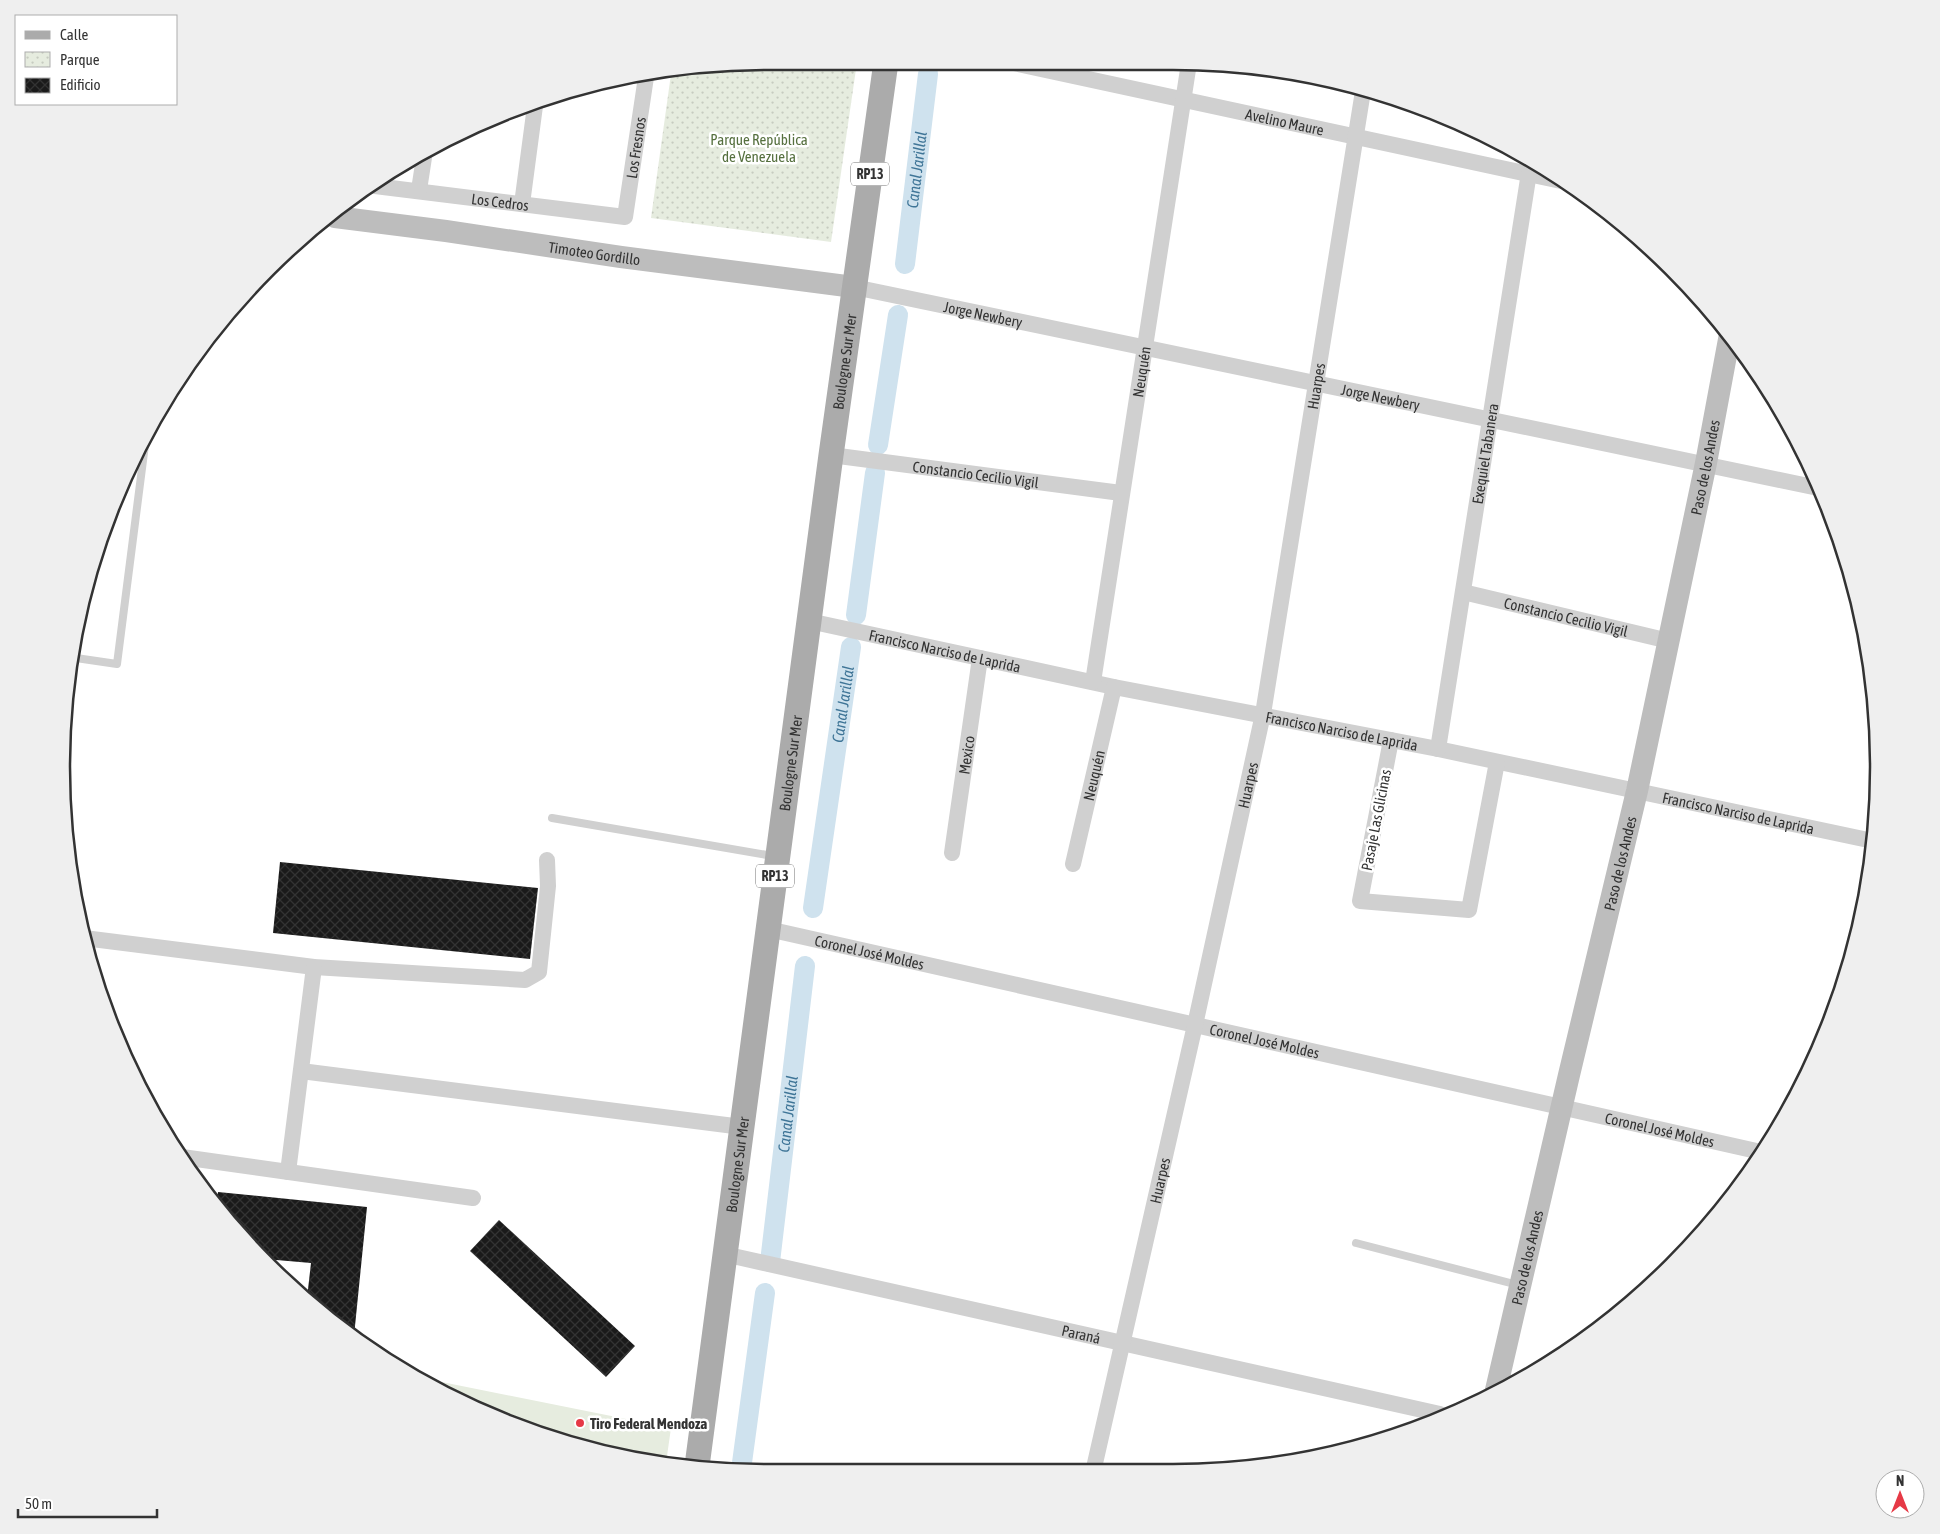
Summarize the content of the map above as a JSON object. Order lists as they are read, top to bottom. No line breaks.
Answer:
{"streets":{"main road":["RP13","Boulogne Sur Mer"],"street":["Avelino Maure","Los Fresnos","Los Cedros","Timoteo Gordillo","Jorge Newbery","Neuquén","Huarpes","Exequiel Tabanera","Paso de los Andes","Constancio Cecilio Vigil","Francisco Narciso de Laprida","Mexico","Pasaje Las Glicinas","Coronel José Moldes","Paraná"]},"crossings":[["Avelino Maure","Neuquén"],["Avelino Maure","Huarpes"],["Los Fresnos","Los Cedros"],["Timoteo Gordillo","Jorge Newbery"],["Timoteo Gordillo","Boulogne Sur Mer"],["Jorge Newbery","Boulogne Sur Mer"],["Jorge Newbery","Neuquén"],["Jorge Newbery","Huarpes"],["Jorge Newbery","Exequiel Tabanera"],["Jorge Newbery","Paso de los Andes"],["Boulogne Sur Mer","Constancio Cecilio Vigil"],["Boulogne Sur Mer","Francisco Narciso de Laprida"],["Boulogne Sur Mer","Coronel José Moldes"],["Boulogne Sur Mer","Paraná"],["Neuquén","Constancio Cecilio Vigil"],["Neuquén","Francisco Narciso de Laprida"],["Huarpes","Francisco Narciso de Laprida"],["Huarpes","Coronel José Moldes"],["Huarpes","Paraná"],["Exequiel Tabanera","Constancio Cecilio Vigil"],["Exequiel Tabanera","Francisco Narciso de Laprida"],["Paso de los Andes","Constancio Cecilio Vigil"],["Paso de los Andes","Francisco Narciso de Laprida"],["Paso de los Andes","Coronel José Moldes"],["Francisco Narciso de Laprida","Mexico"],["Francisco Narciso de Laprida","Pasaje Las Glicinas"]],"water":["Canal Jarillal"],"parks":["Parque República de Venezuela"],"places":["Tiro Federal Mendoza"],"legend":["Calle","Parque","Edificio"],"scale_bar":"50 m","north":"top"}
